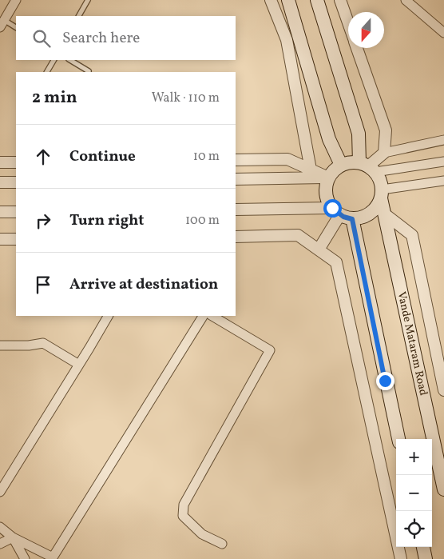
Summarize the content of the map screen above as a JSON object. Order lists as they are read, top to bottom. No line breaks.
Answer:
{"streets":{"main road":["Vande Mataram Road"]},"north":"bottom","page":{"search":"Search here","heading":["2 min","Walk · 110 m"],"list":[["Continue","10 m"],["Turn right","100 m"],"Arrive at destination"],"map_buttons":["+","−"]}}
